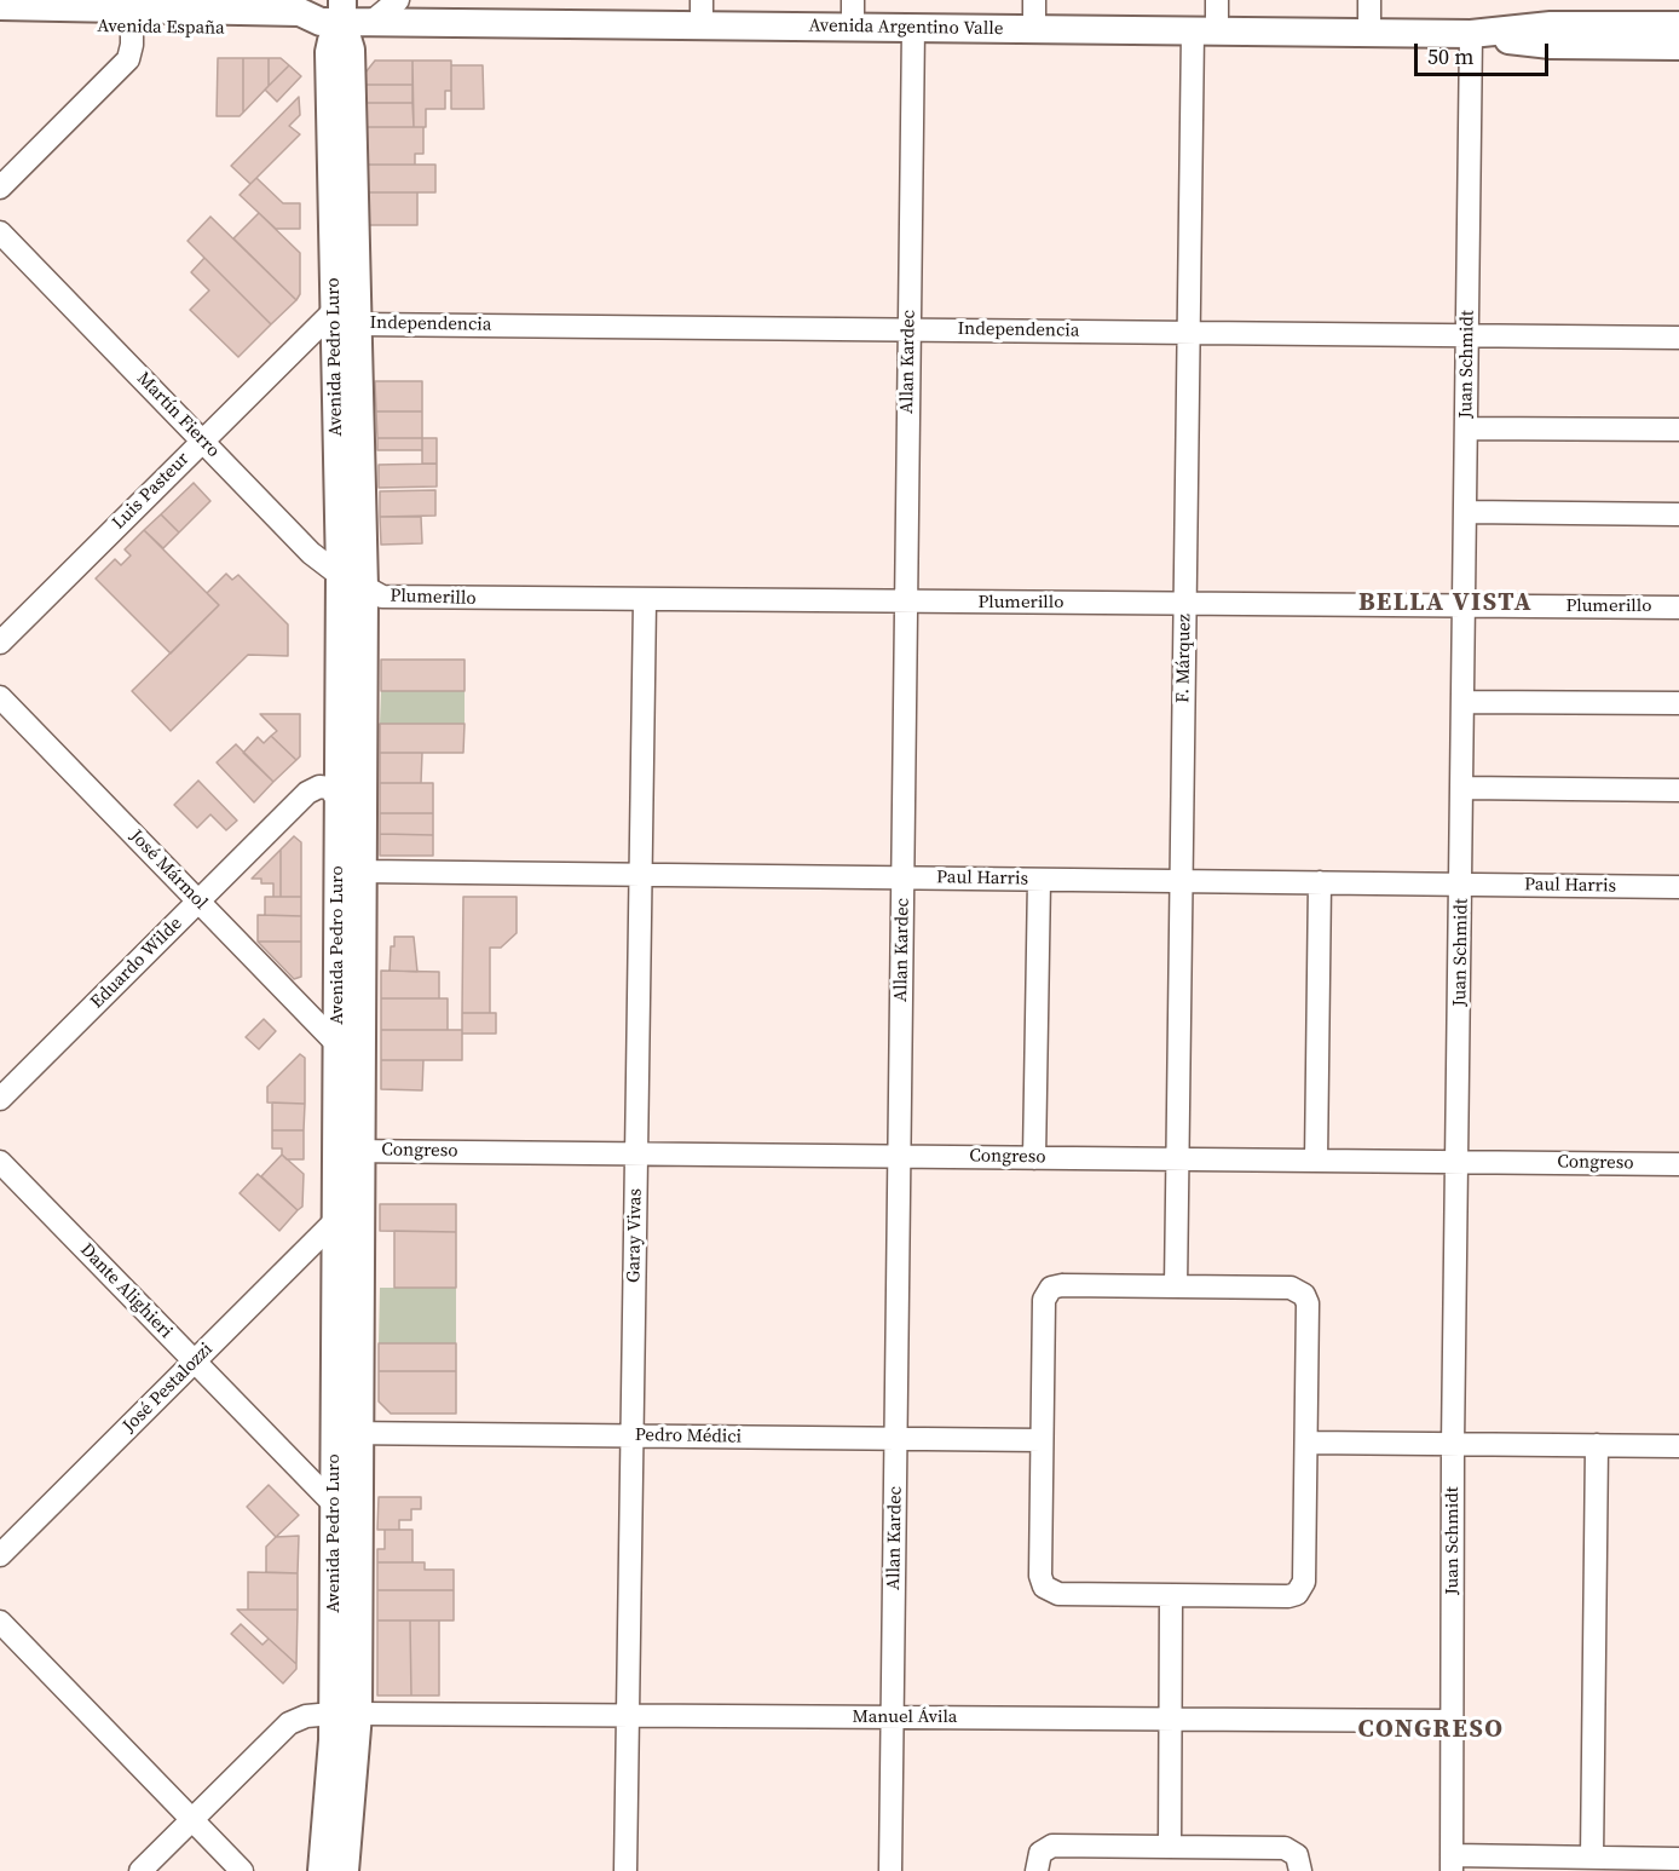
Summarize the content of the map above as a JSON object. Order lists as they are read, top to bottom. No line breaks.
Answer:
{"streets":{"main road":["Avenida España","Avenida Argentino Valle","Avenida Pedro Luro"],"street":["Independencia","Allan Kardec","Juan Schmidt","Martín Fierro","Luis Pasteur","Plumerillo","F. Márquez","José Mármol","Paul Harris","Eduardo Wilde","Congreso","Garay Vivas","Dante Alighieri","José Pestalozzi","Pedro Médici","Manuel Ávila"]},"crossings":[["Avenida España","Avenida Argentino Valle"],["Avenida España","Avenida Pedro Luro"],["Avenida Argentino Valle","Avenida Pedro Luro"],["Avenida Argentino Valle","Allan Kardec"],["Avenida Argentino Valle","Juan Schmidt"],["Avenida Argentino Valle","F. Márquez"],["Independencia","Avenida Pedro Luro"],["Independencia","Allan Kardec"],["Independencia","Juan Schmidt"],["Independencia","Luis Pasteur"],["Independencia","F. Márquez"],["Avenida Pedro Luro","Martín Fierro"],["Avenida Pedro Luro","Luis Pasteur"],["Avenida Pedro Luro","Plumerillo"],["Avenida Pedro Luro","José Mármol"],["Avenida Pedro Luro","Paul Harris"],["Avenida Pedro Luro","Eduardo Wilde"],["Avenida Pedro Luro","Congreso"],["Avenida Pedro Luro","Dante Alighieri"],["Avenida Pedro Luro","José Pestalozzi"],["Avenida Pedro Luro","Pedro Médici"],["Avenida Pedro Luro","Manuel Ávila"],["Allan Kardec","Plumerillo"],["Allan Kardec","Paul Harris"],["Allan Kardec","Congreso"],["Allan Kardec","Pedro Médici"],["Allan Kardec","Manuel Ávila"],["Juan Schmidt","Plumerillo"],["Juan Schmidt","Paul Harris"],["Juan Schmidt","Congreso"],["Juan Schmidt","Manuel Ávila"],["Martín Fierro","Luis Pasteur"],["Martín Fierro","Plumerillo"],["Plumerillo","F. Márquez"],["Plumerillo","Garay Vivas"],["F. Márquez","Paul Harris"],["F. Márquez","Congreso"],["José Mármol","Eduardo Wilde"],["Paul Harris","Garay Vivas"],["Congreso","Garay Vivas"],["Garay Vivas","Pedro Médici"],["Garay Vivas","Manuel Ávila"],["Dante Alighieri","José Pestalozzi"]],"districts":["BELLA VISTA","CONGRESO"],"scale_bar":"50 m"}
